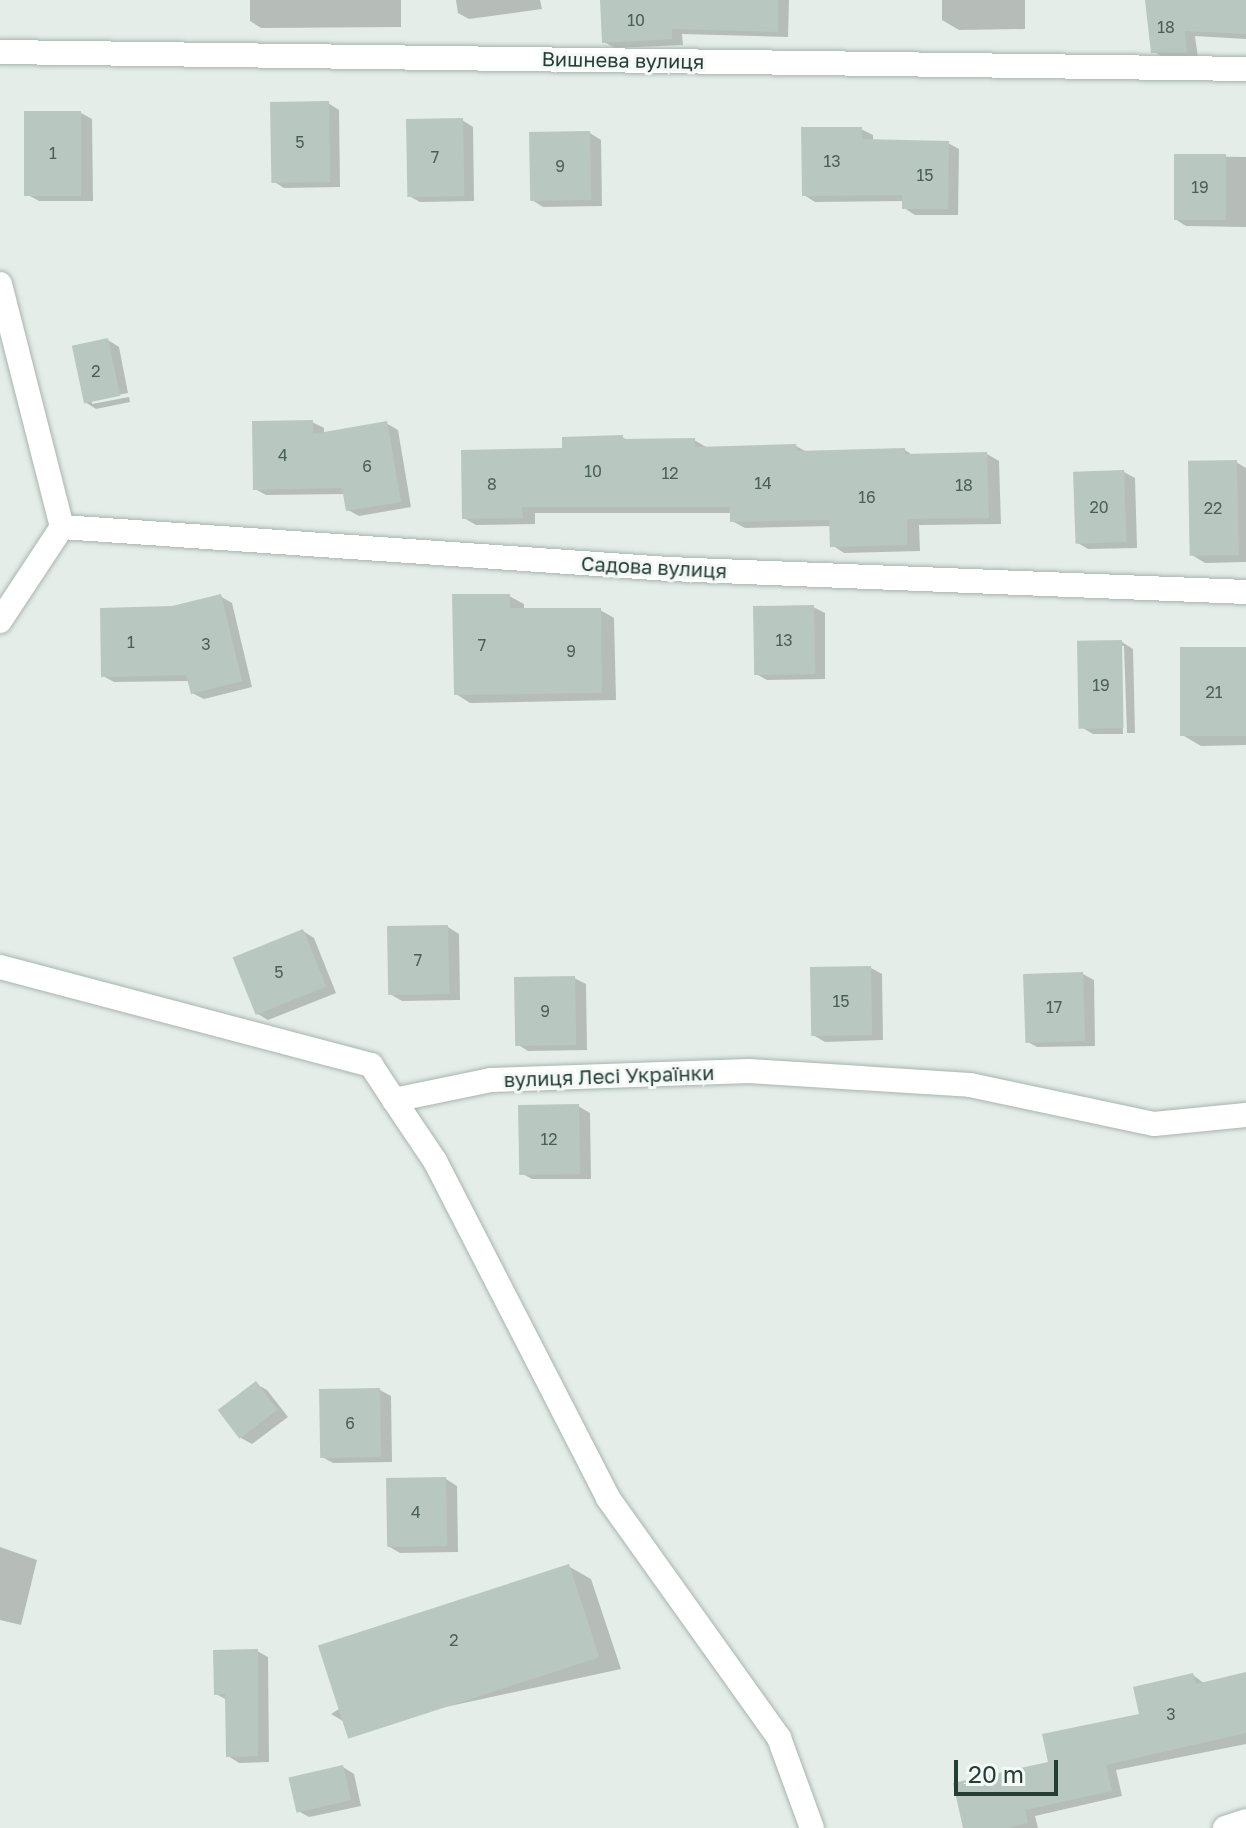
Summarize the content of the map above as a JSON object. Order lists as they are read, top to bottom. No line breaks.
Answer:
{"streets":{"street":["Вишнева вулиця","Садова вулиця","вулиця Лесі Українки"]},"house_numbers":["10","18","5","1","7","13","9","15","19","2","4","6","10","12","14","8","18","16","20","22","13","1","3","7","9","19","21","7","5","15","17","9","12","6","4","2","3"],"scale_bar":"20 m"}
